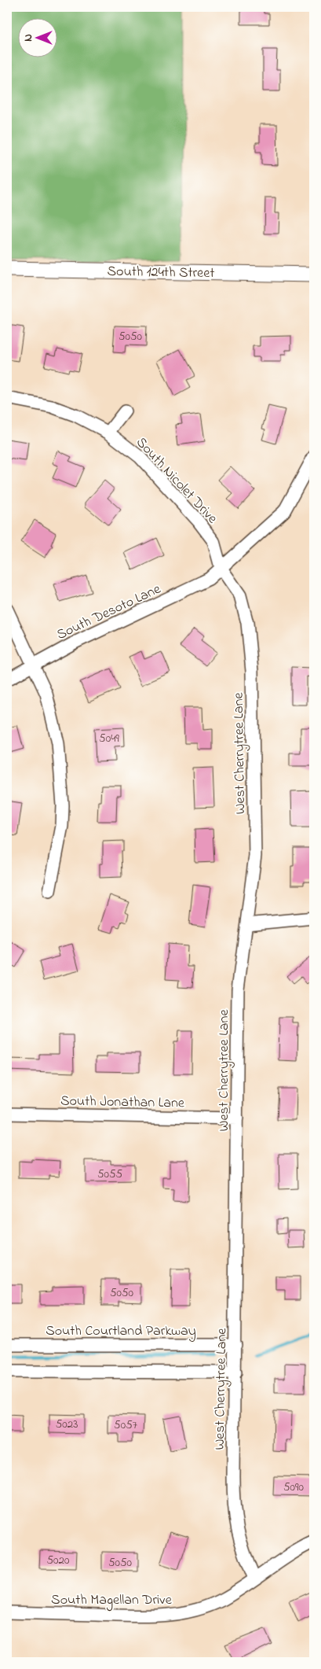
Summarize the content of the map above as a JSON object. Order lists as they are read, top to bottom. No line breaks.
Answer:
{"streets":{"street":["South 124th Street","South Nicolet Drive","South Desoto Lane","West Cherrytree Lane","South Jonathan Lane","South Courtland Parkway","South Magellan Drive"]},"crossings":[["South Nicolet Drive","South Desoto Lane"],["South Nicolet Drive","West Cherrytree Lane"],["South Desoto Lane","West Cherrytree Lane"],["West Cherrytree Lane","South Jonathan Lane"],["West Cherrytree Lane","South Courtland Parkway"],["West Cherrytree Lane","South Magellan Drive"]],"house_numbers":["5050","5049","5055","5050","5023","5057","5090","5020","5050"],"north":"left"}
